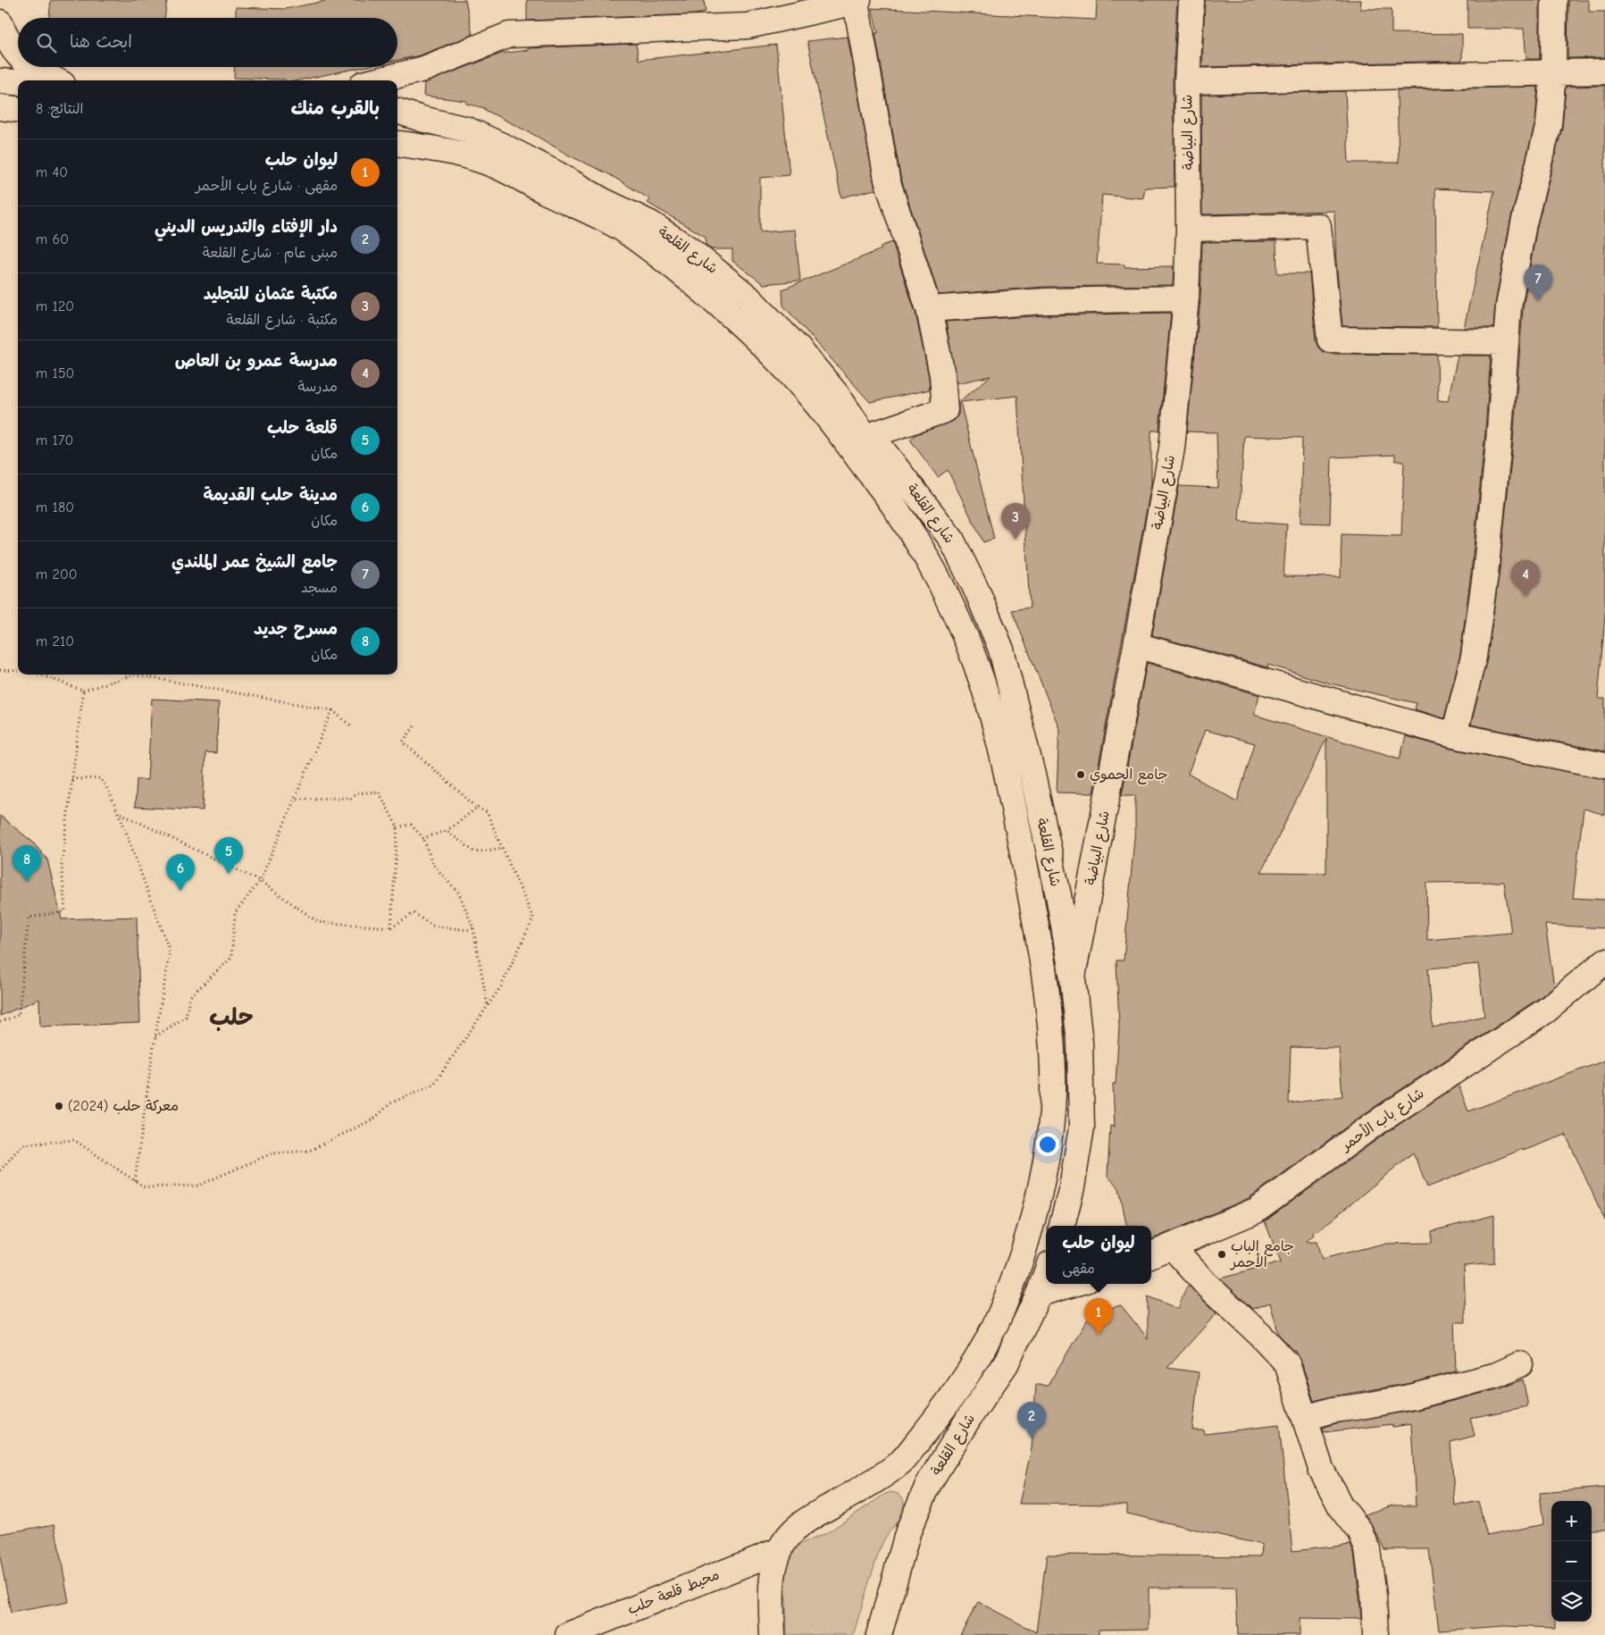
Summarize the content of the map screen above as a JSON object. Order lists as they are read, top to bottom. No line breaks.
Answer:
{"streets":{"street":["شارع البياضة","شارع القلعة","شارع باب الأحمر","محيط قلعة حلب"]},"crossings":[["شارع البياضة","شارع القلعة"]],"districts":["حلب"],"places":["جامع الحموي","معركة حلب (2024)","جامع الباب الأحمر"],"page":{"search":"ابحث هنا","heading":["بالقرب منك","النتائج: 8"],"list":[{"mark":"1","name":"ليوان حلب","note":"مقهى · شارع باب الأحمر","value":"40 m"},{"mark":"2","name":"دار الإفتاء والتدريس الديني","note":"مبنى عام · شارع القلعة","value":"60 m"},{"mark":"3","name":"مكتبة عثمان للتجليد","note":"مكتبة · شارع القلعة","value":"120 m"},{"mark":"4","name":"مدرسة عمرو بن العاص","note":"مدرسة","value":"150 m"},{"mark":"5","name":"قلعة حلب","note":"مكان","value":"170 m"},{"mark":"6","name":"مدينة حلب القديمة","note":"مكان","value":"180 m"},{"mark":"7","name":"جامع الشيخ عمر الملندي","note":"مسجد","value":"200 m"},{"mark":"8","name":"مسرح جديد","note":"مكان","value":"210 m"}],"pins":["7","3","4","5","8","6","1","2"],"popup":["ليوان حلب","مقهى"],"map_buttons":["+","−"]}}
